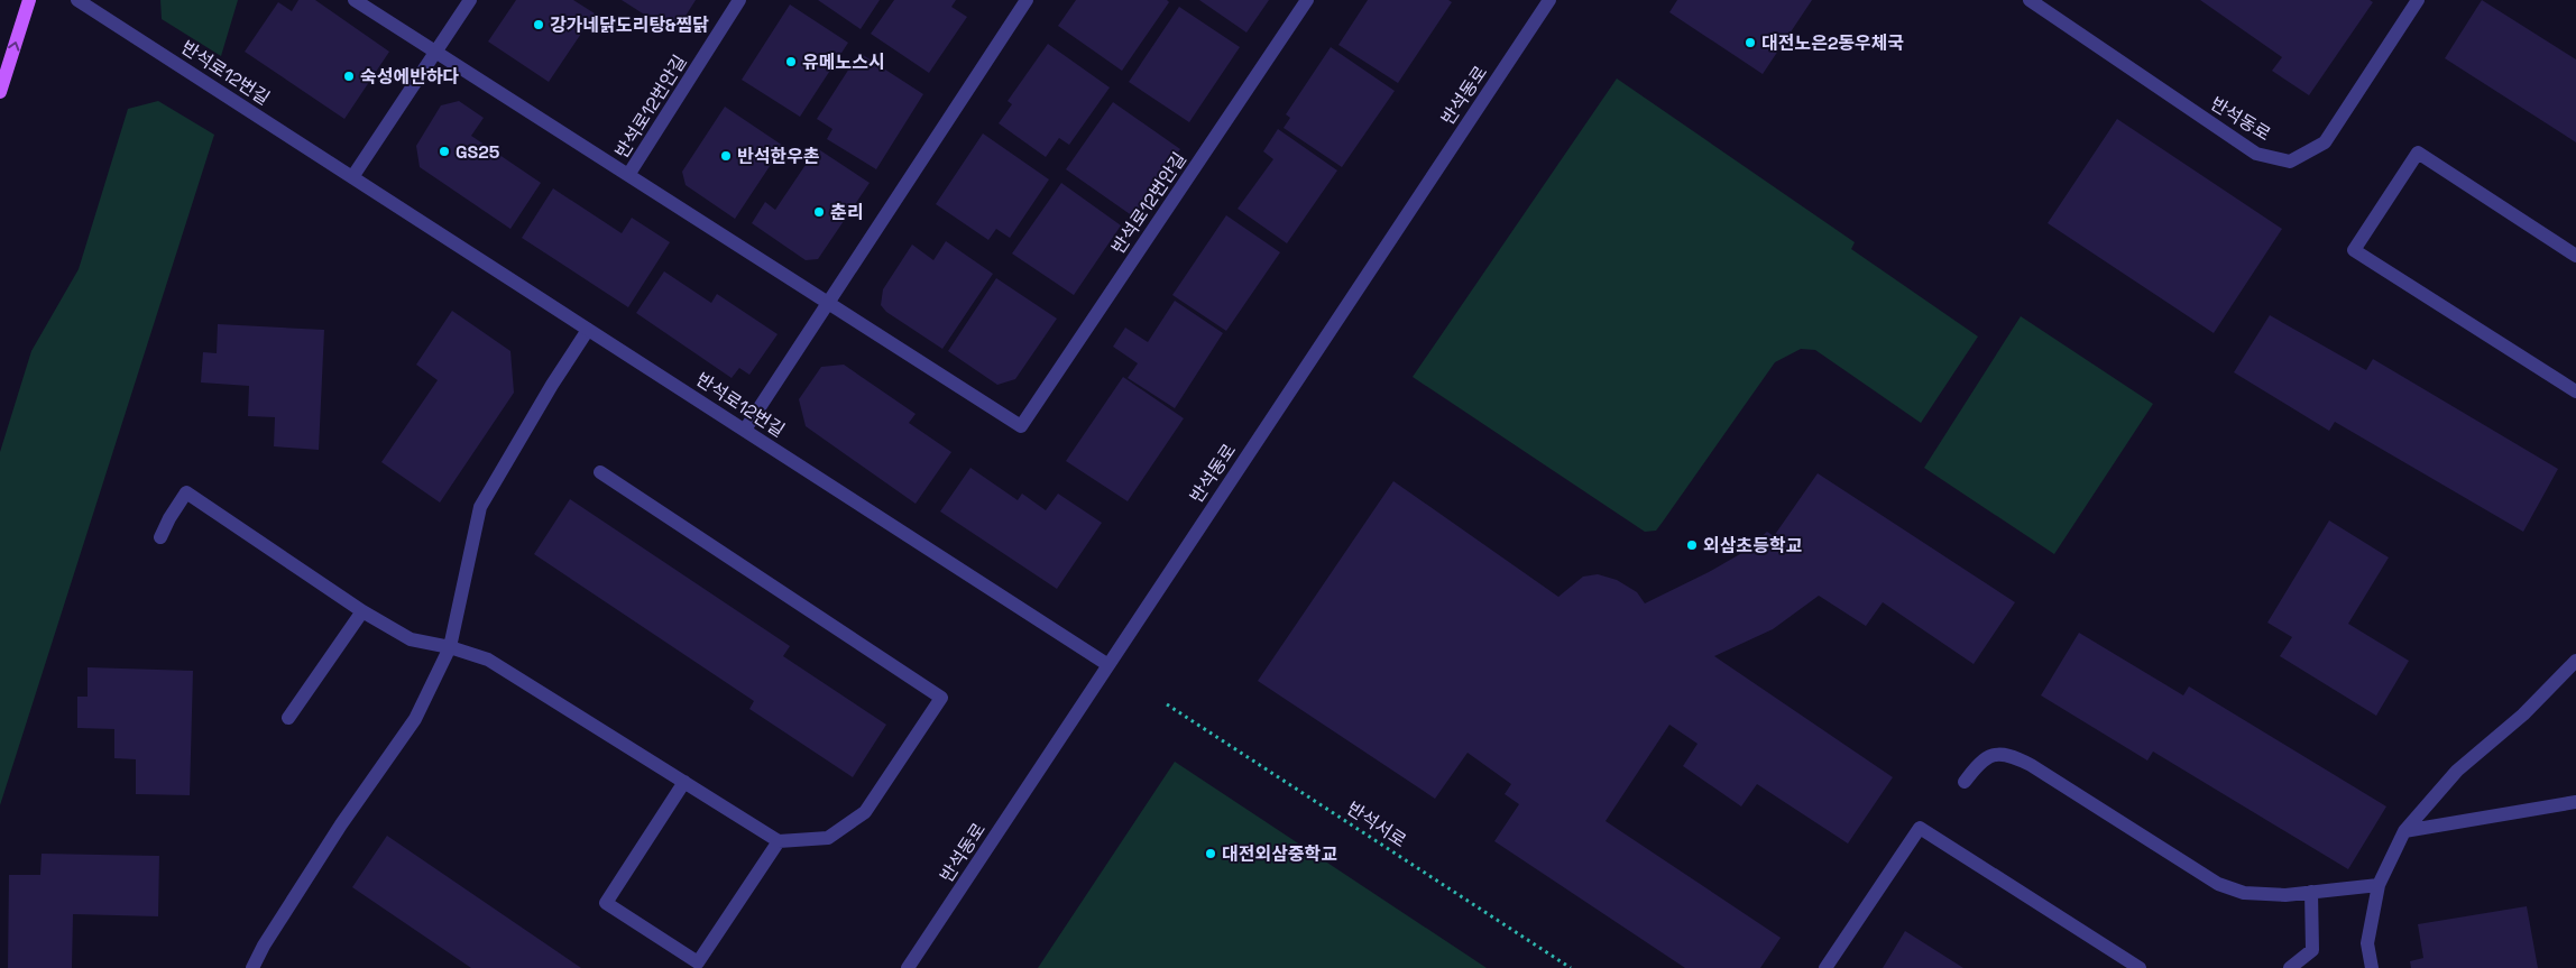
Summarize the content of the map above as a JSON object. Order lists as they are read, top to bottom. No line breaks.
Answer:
{"streets":{"street":["반석로12번길","반석동로","반석로12번안길"],"path":["반석서로"]},"crossings":[["반석로12번길","반석동로"]],"places":["강가네닭도리탕&찜닭","대전노은2동우체국","유메노스시","숙성에반하다","GS25","반석한우촌","춘리","외삼초등학교","대전외삼중학교"]}
